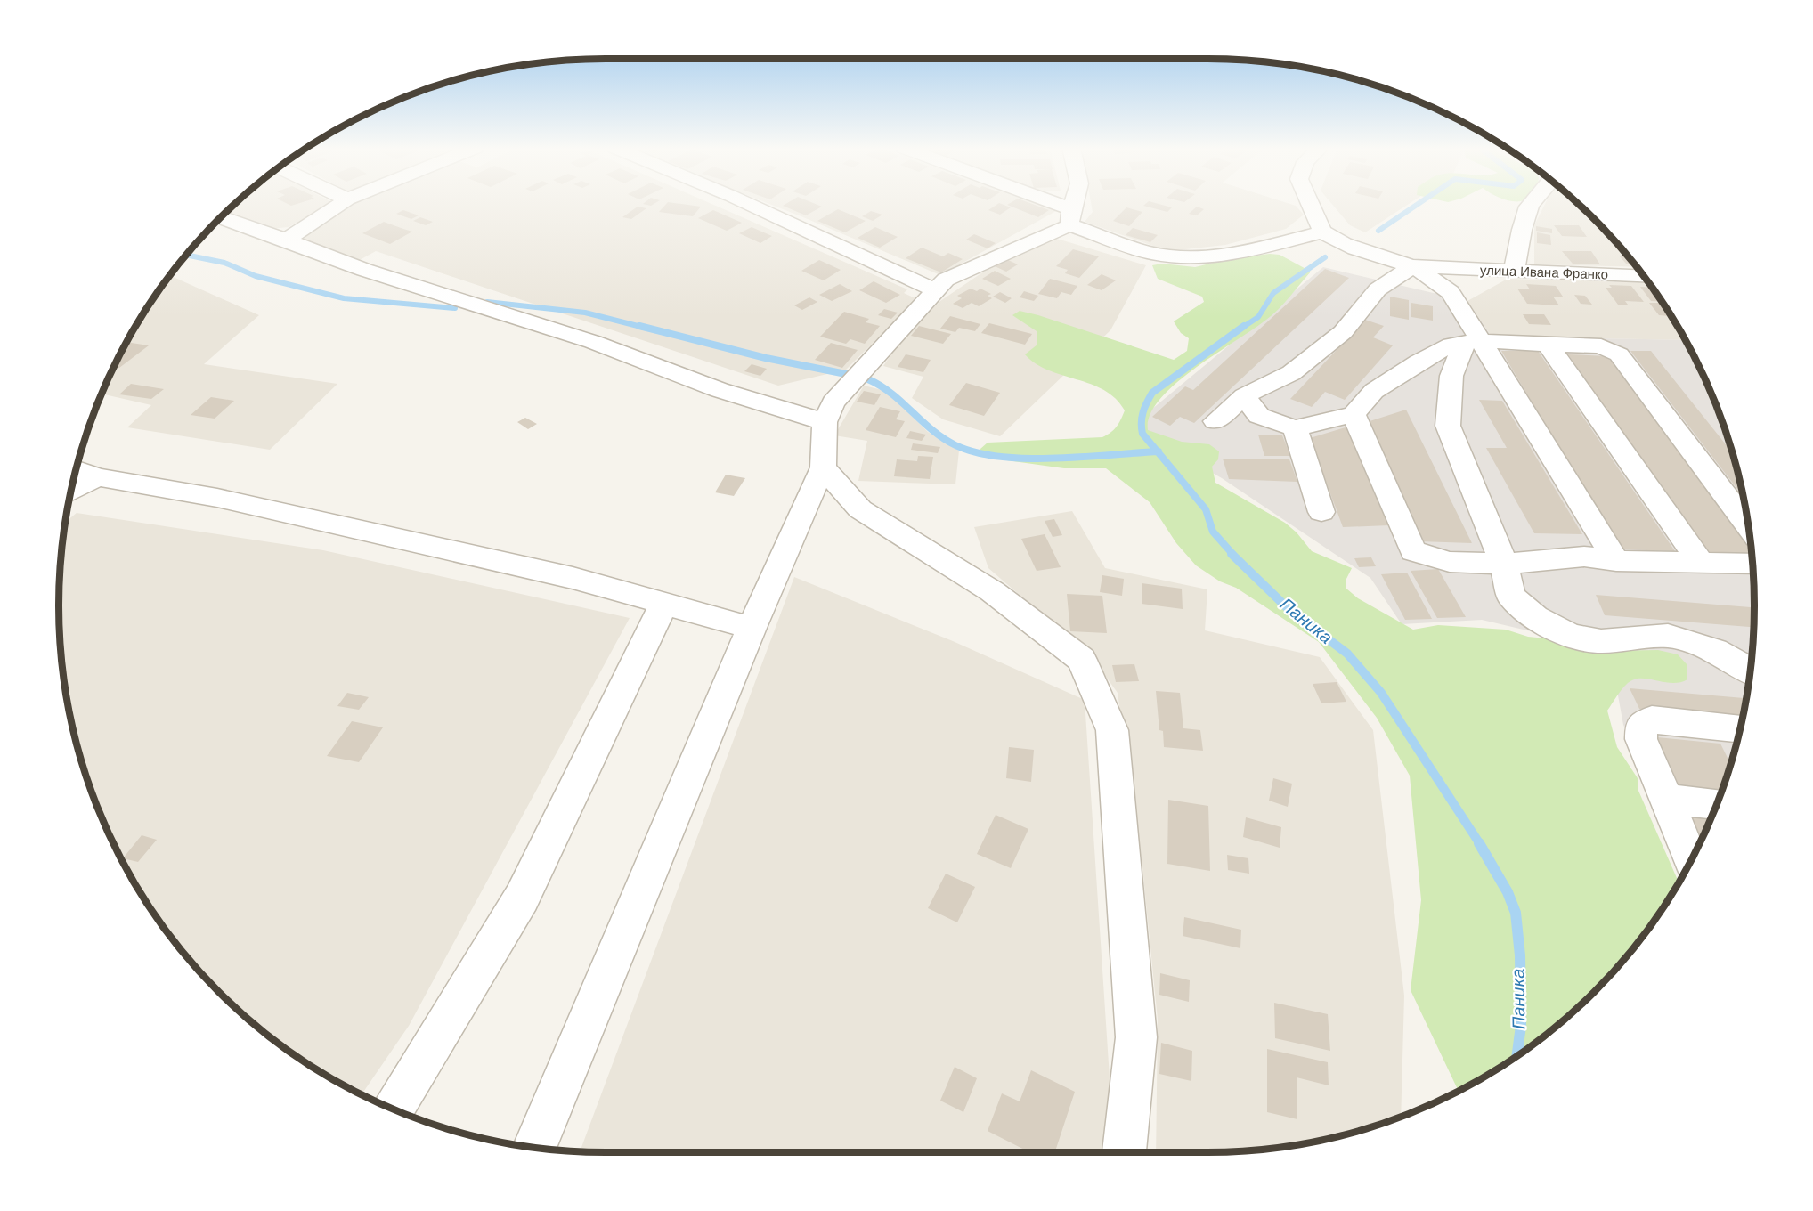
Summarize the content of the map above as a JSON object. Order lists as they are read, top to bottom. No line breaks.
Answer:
{"streets":{"street":["улица Ивана Франко"]},"water":["Паника"]}
